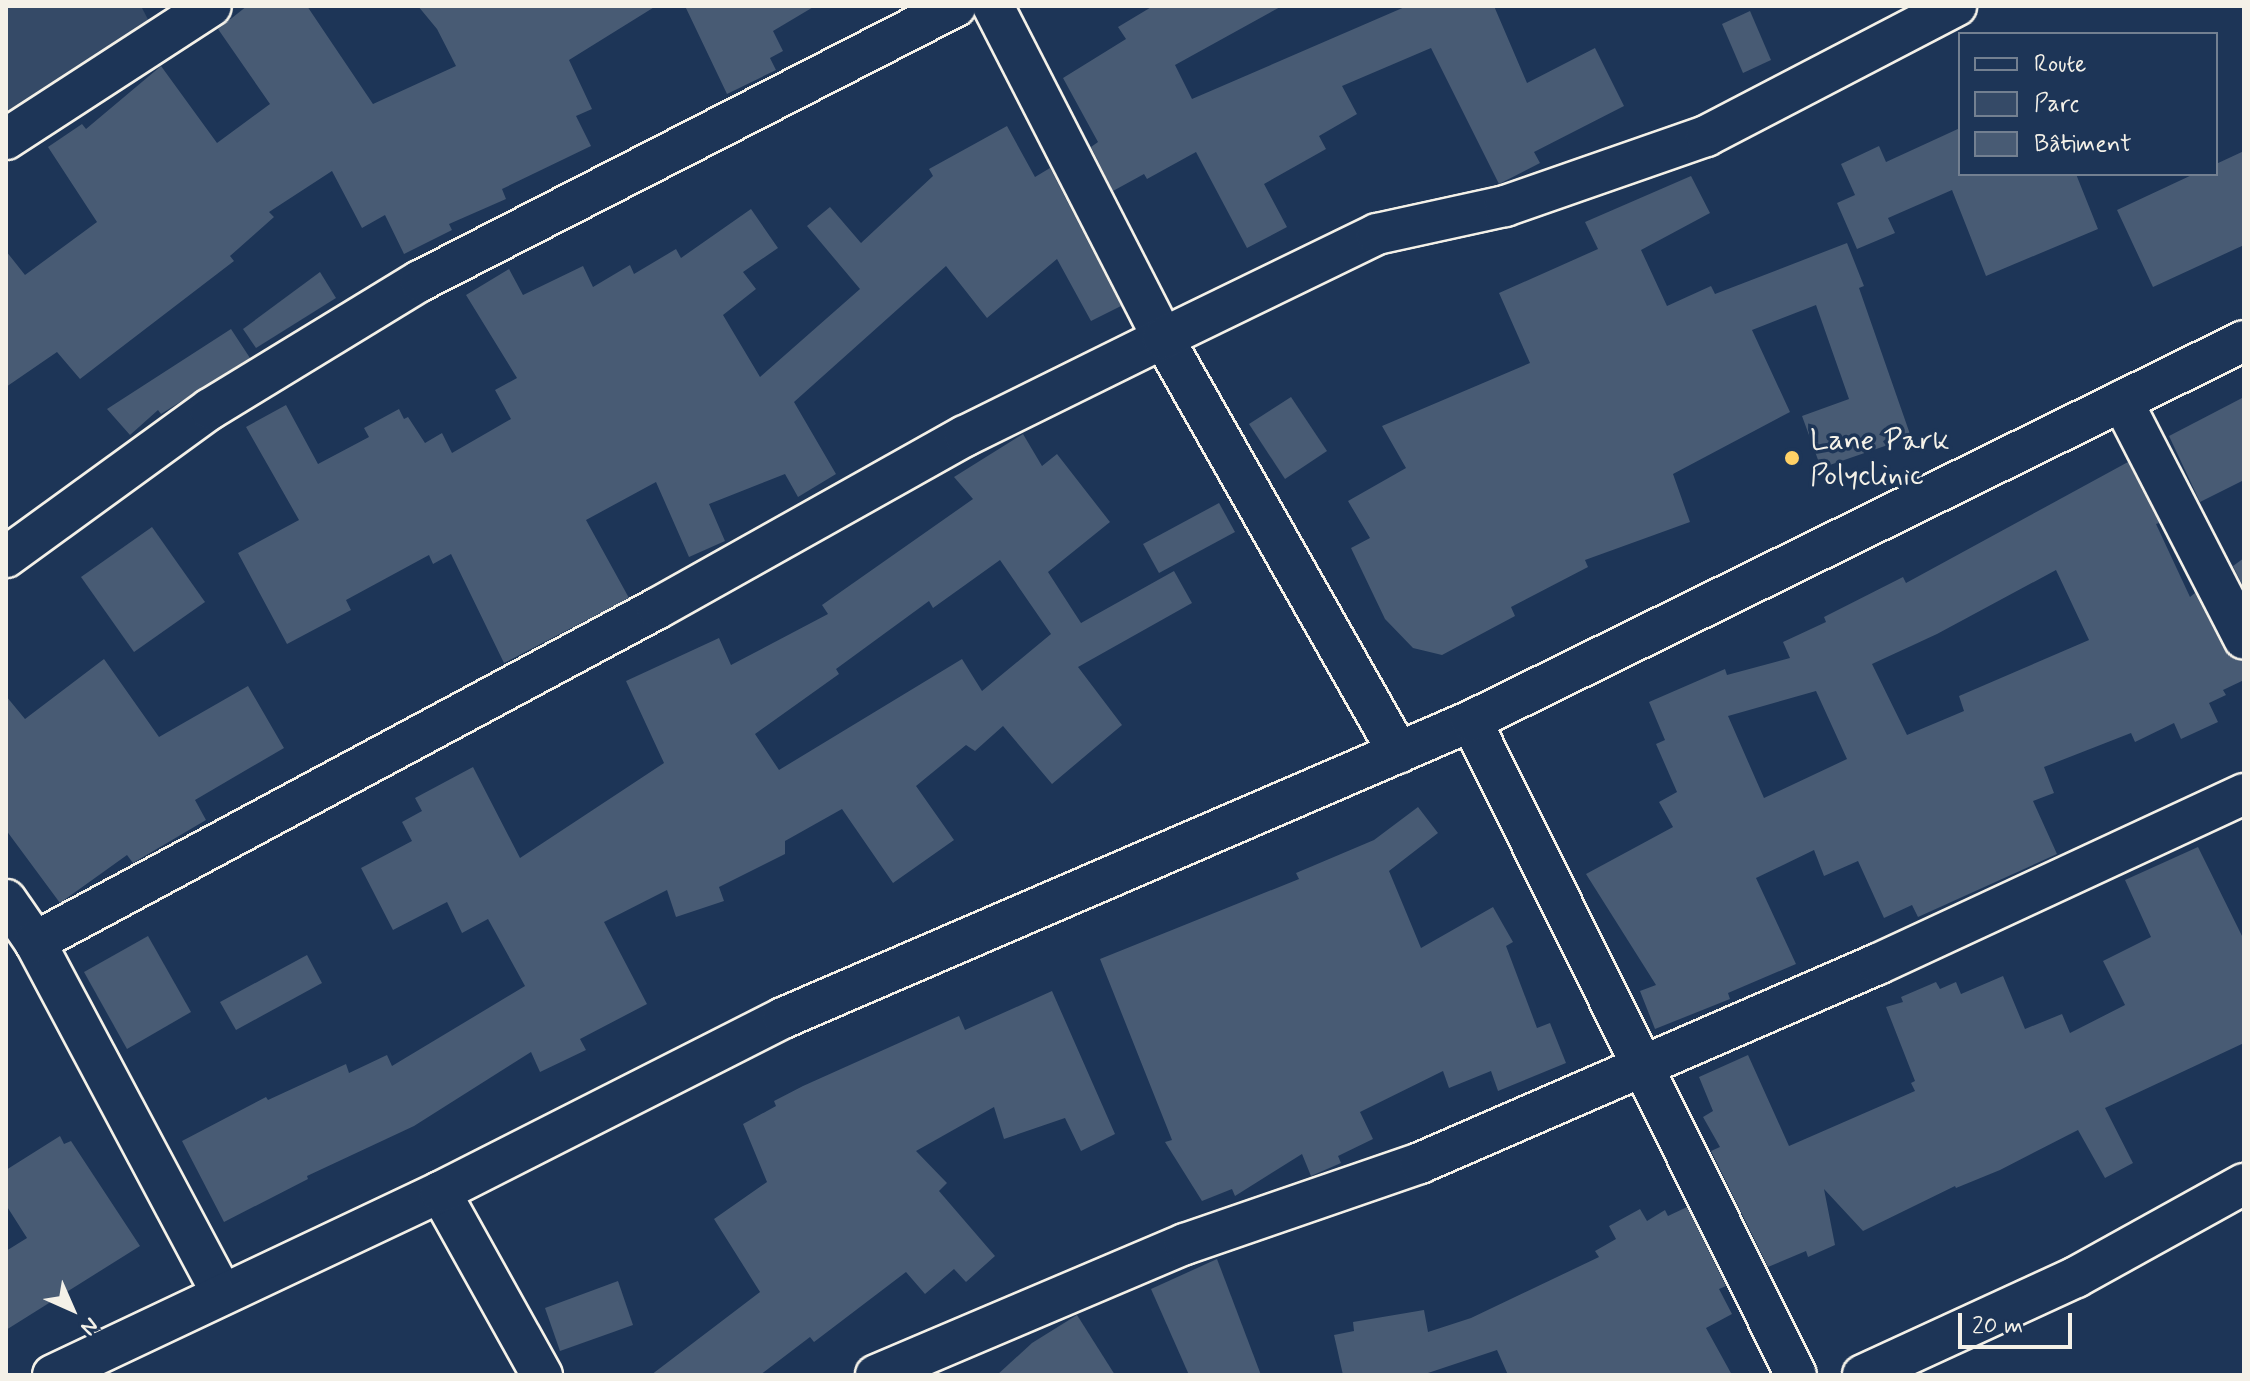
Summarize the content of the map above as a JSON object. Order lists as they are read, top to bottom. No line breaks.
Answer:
{"places":["Lane Park Polyclinic"],"legend":["Route","Parc","Bâtiment"],"scale_bar":"20 m","north":"bottom right"}
